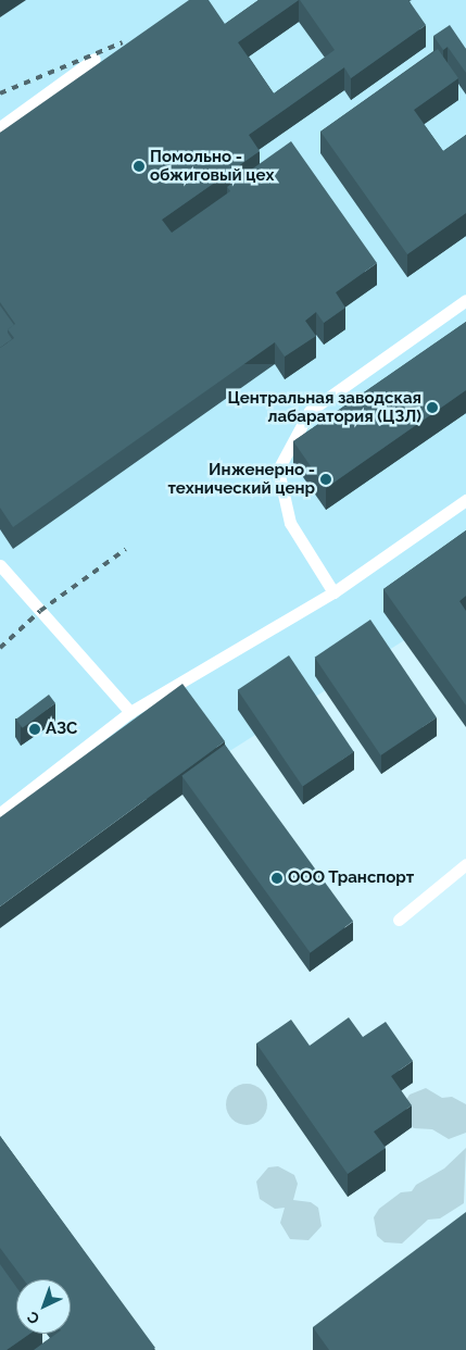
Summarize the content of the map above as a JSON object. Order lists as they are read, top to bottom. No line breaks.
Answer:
{"places":["Помольно - обжиговый цех","Центральная заводская лабаратория (ЦЗЛ)","Инженерно - технический ценр","АЗС","ООО Транспорт"],"north":"bottom left"}
